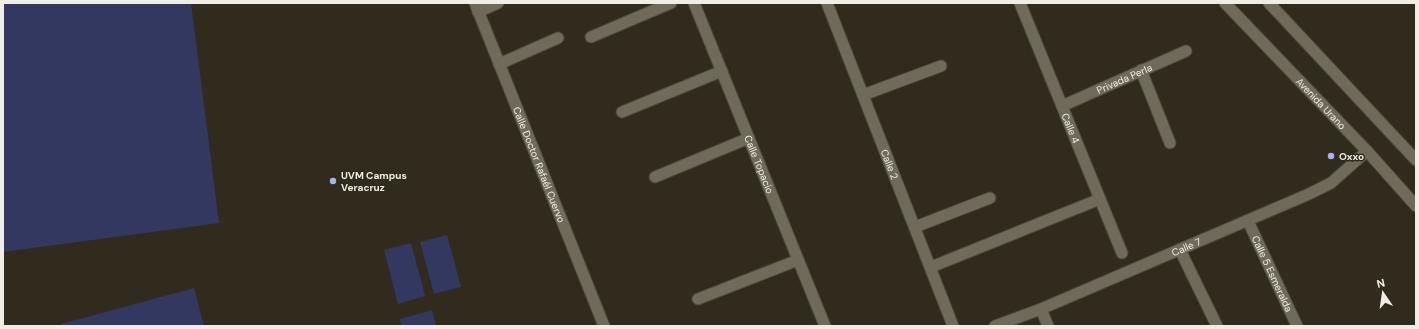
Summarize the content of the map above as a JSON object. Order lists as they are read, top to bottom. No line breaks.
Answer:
{"streets":{"street":["Privada Perla","Avenida Urano","Calle 4","Calle Topacio","Calle 2","Calle Doctor Rafaél Cuervo","Calle 7","Calle 5 Esmeralda"]},"crossings":[["Privada Perla","Calle 4"],["Avenida Urano","Calle 7"],["Calle 7","Calle 5 Esmeralda"]],"places":["Oxxo","UVM Campus Veracruz"],"north":"top"}
